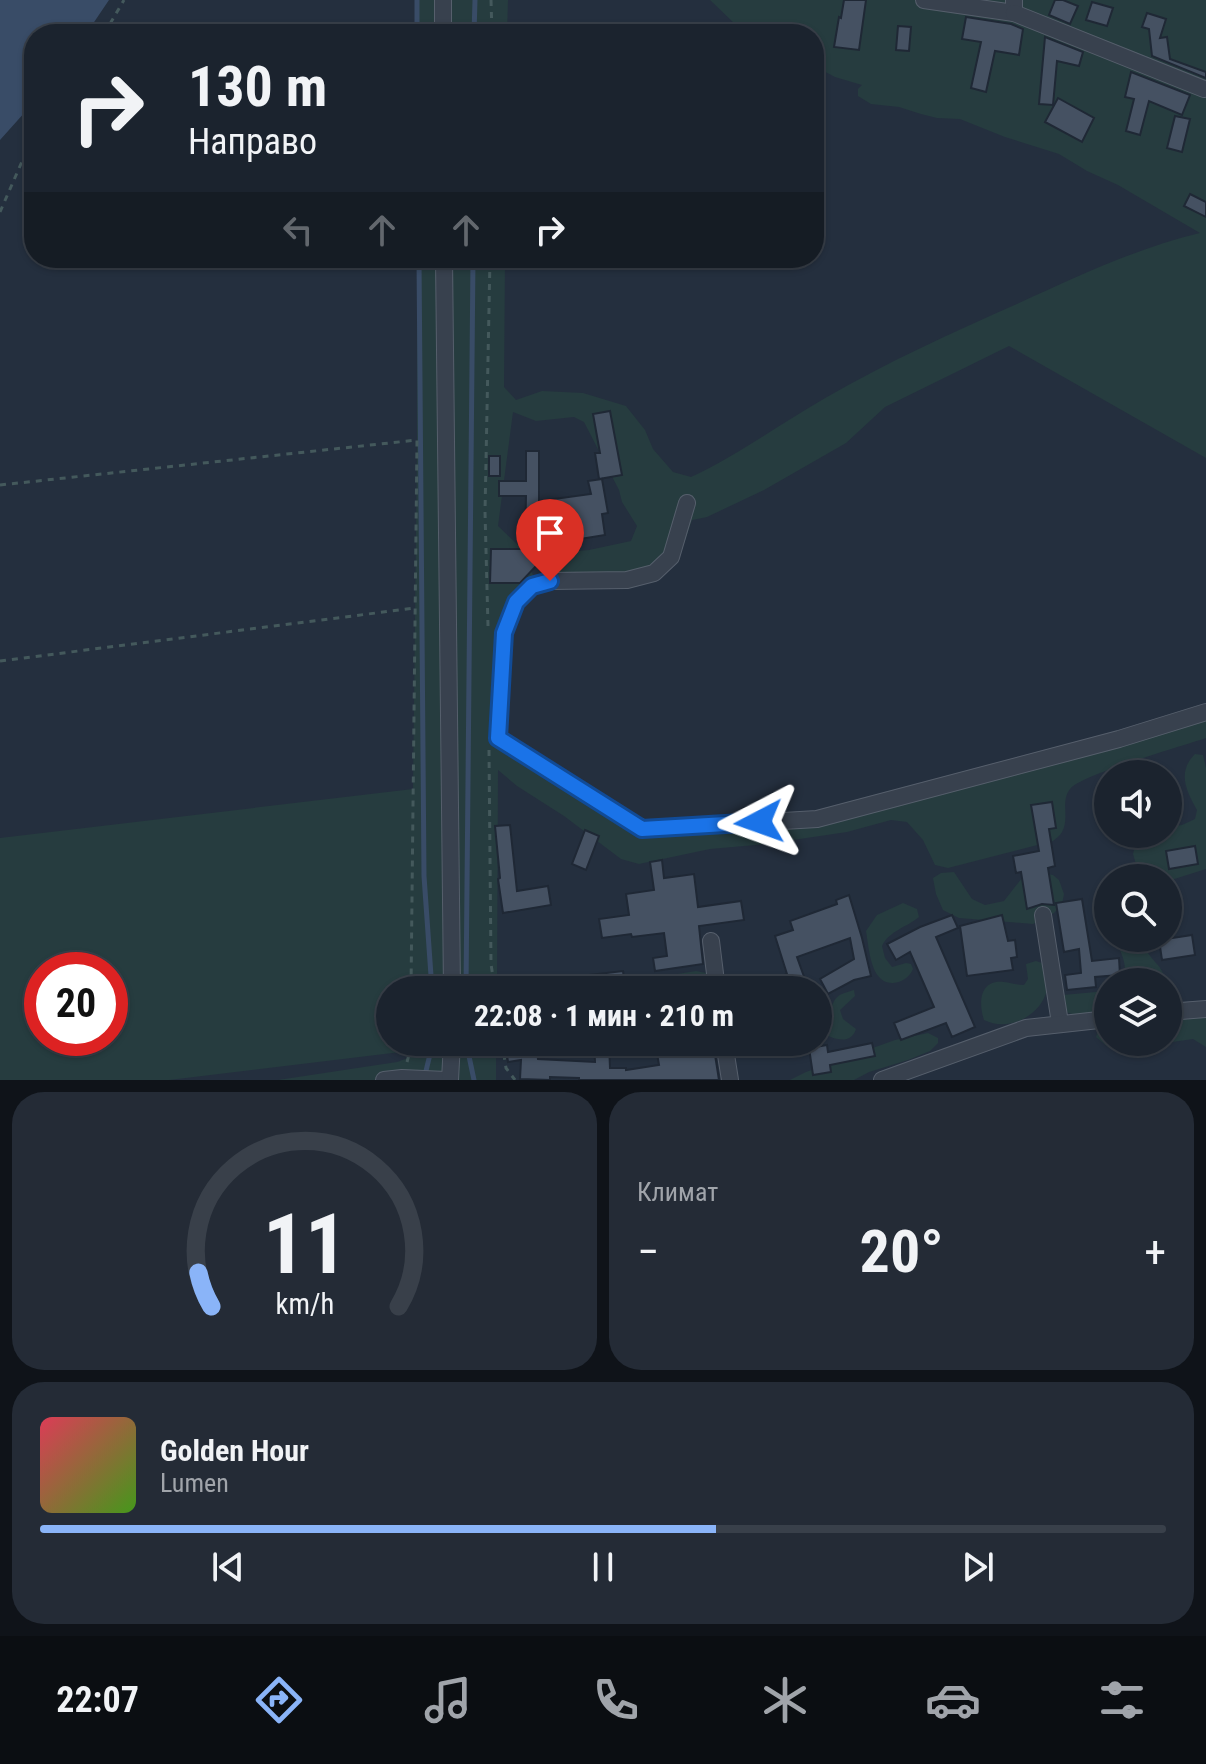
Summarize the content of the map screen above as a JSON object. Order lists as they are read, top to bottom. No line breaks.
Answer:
{"page":{"turn":["130 m","Направо"],"limit":"20","trip":"22:08 · 1 мин · 210 m","tile":"Климат","heat":["−","20°","+"],"song":["Golden Hour","Lumen"],"tabs":"22:07","gauge":["11","km/h"]}}
